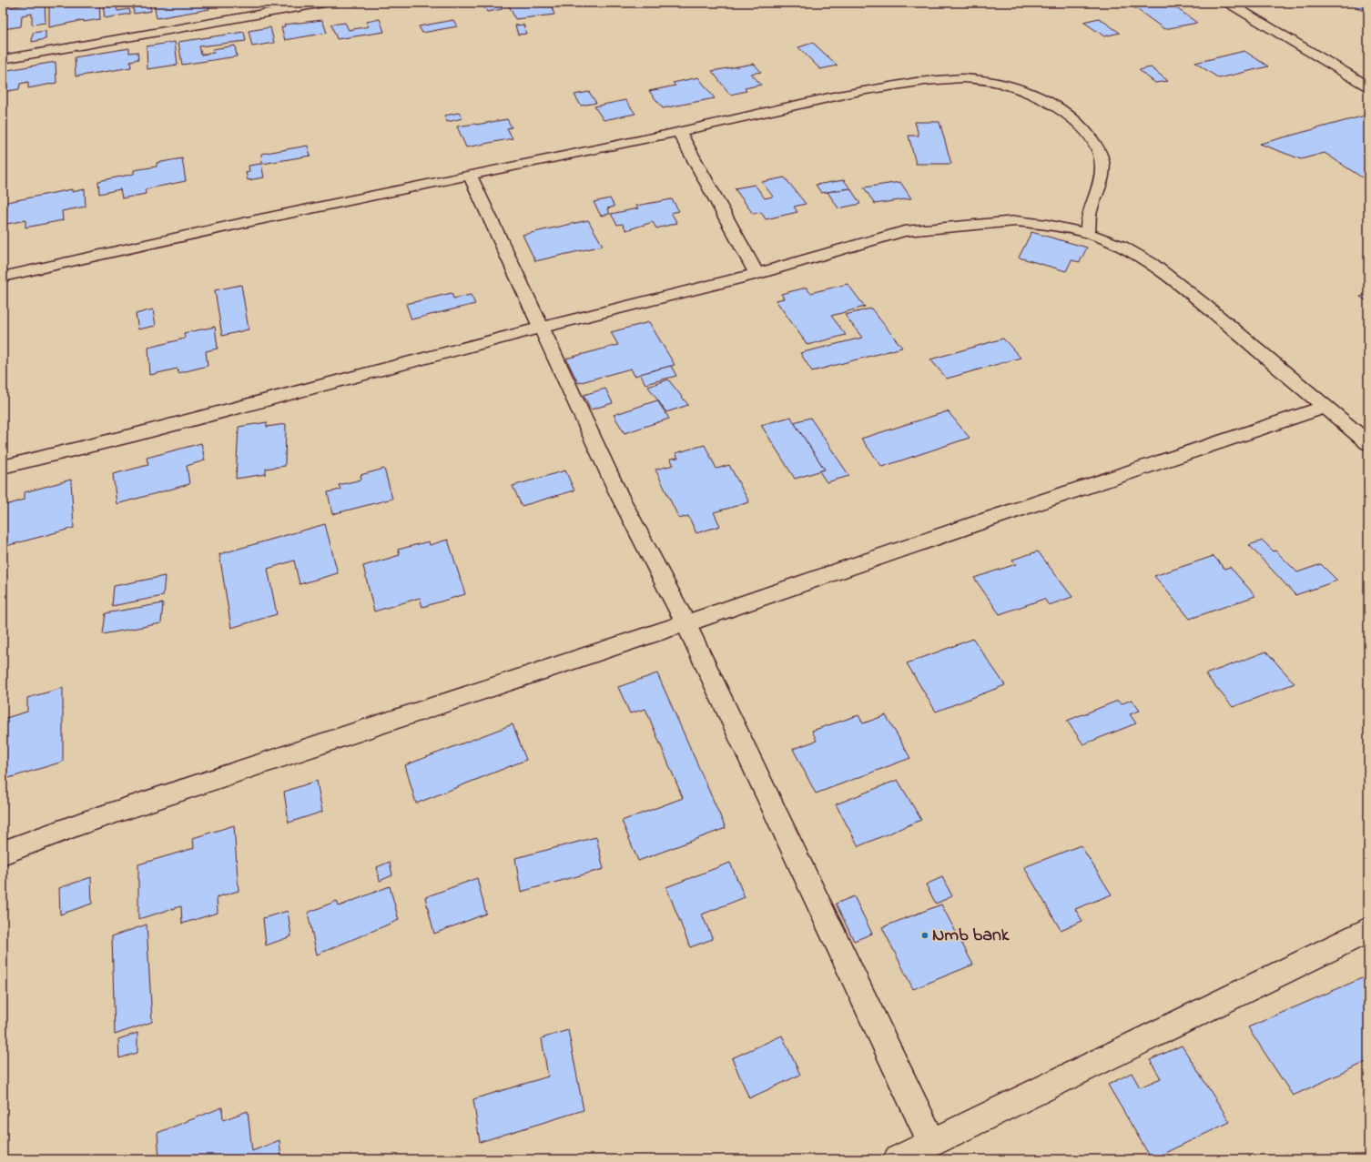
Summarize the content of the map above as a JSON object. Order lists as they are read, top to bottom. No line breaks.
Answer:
{"places":["Nmb bank"]}
